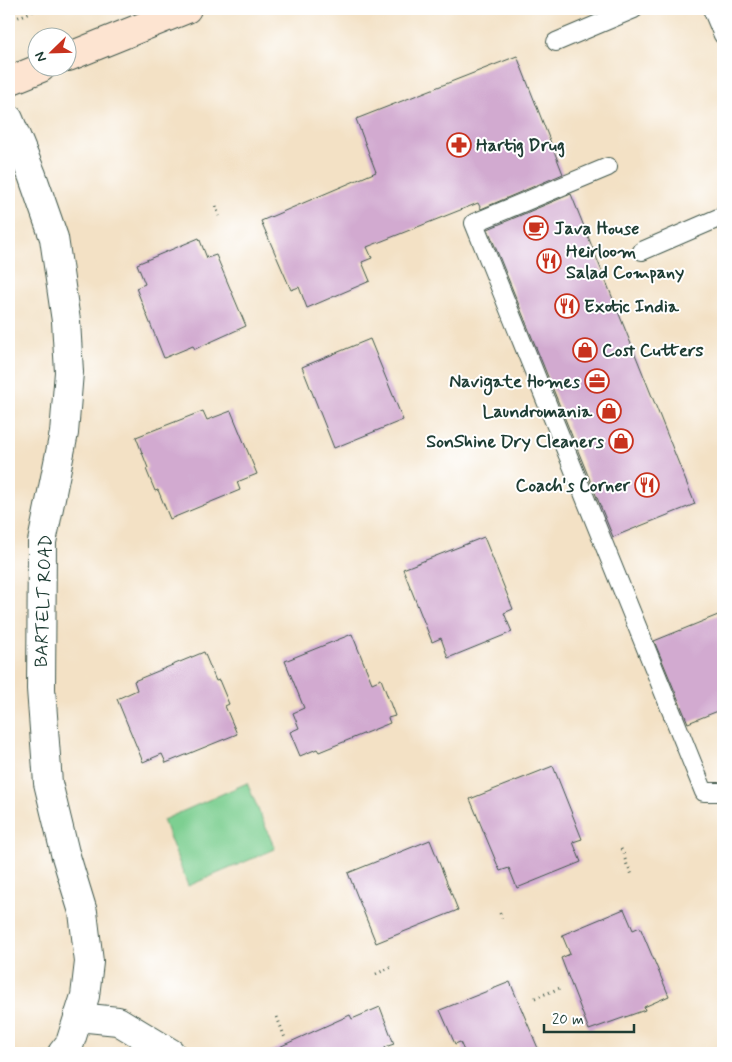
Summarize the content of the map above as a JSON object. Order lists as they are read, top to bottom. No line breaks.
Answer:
{"streets":{"street":["BARTELT ROAD"]},"places":{"pharmacy":["Hartig Drug"],"cafe":["Java House"],"restaurant":["Heirloom Salad Company","Exotic India","Coach's Corner"],"shop":["Cost Cutters","Laundromania","SonShine Dry Cleaners"],"office":["Navigate Homes"]},"scale_bar":"20 m","north":"bottom left"}
